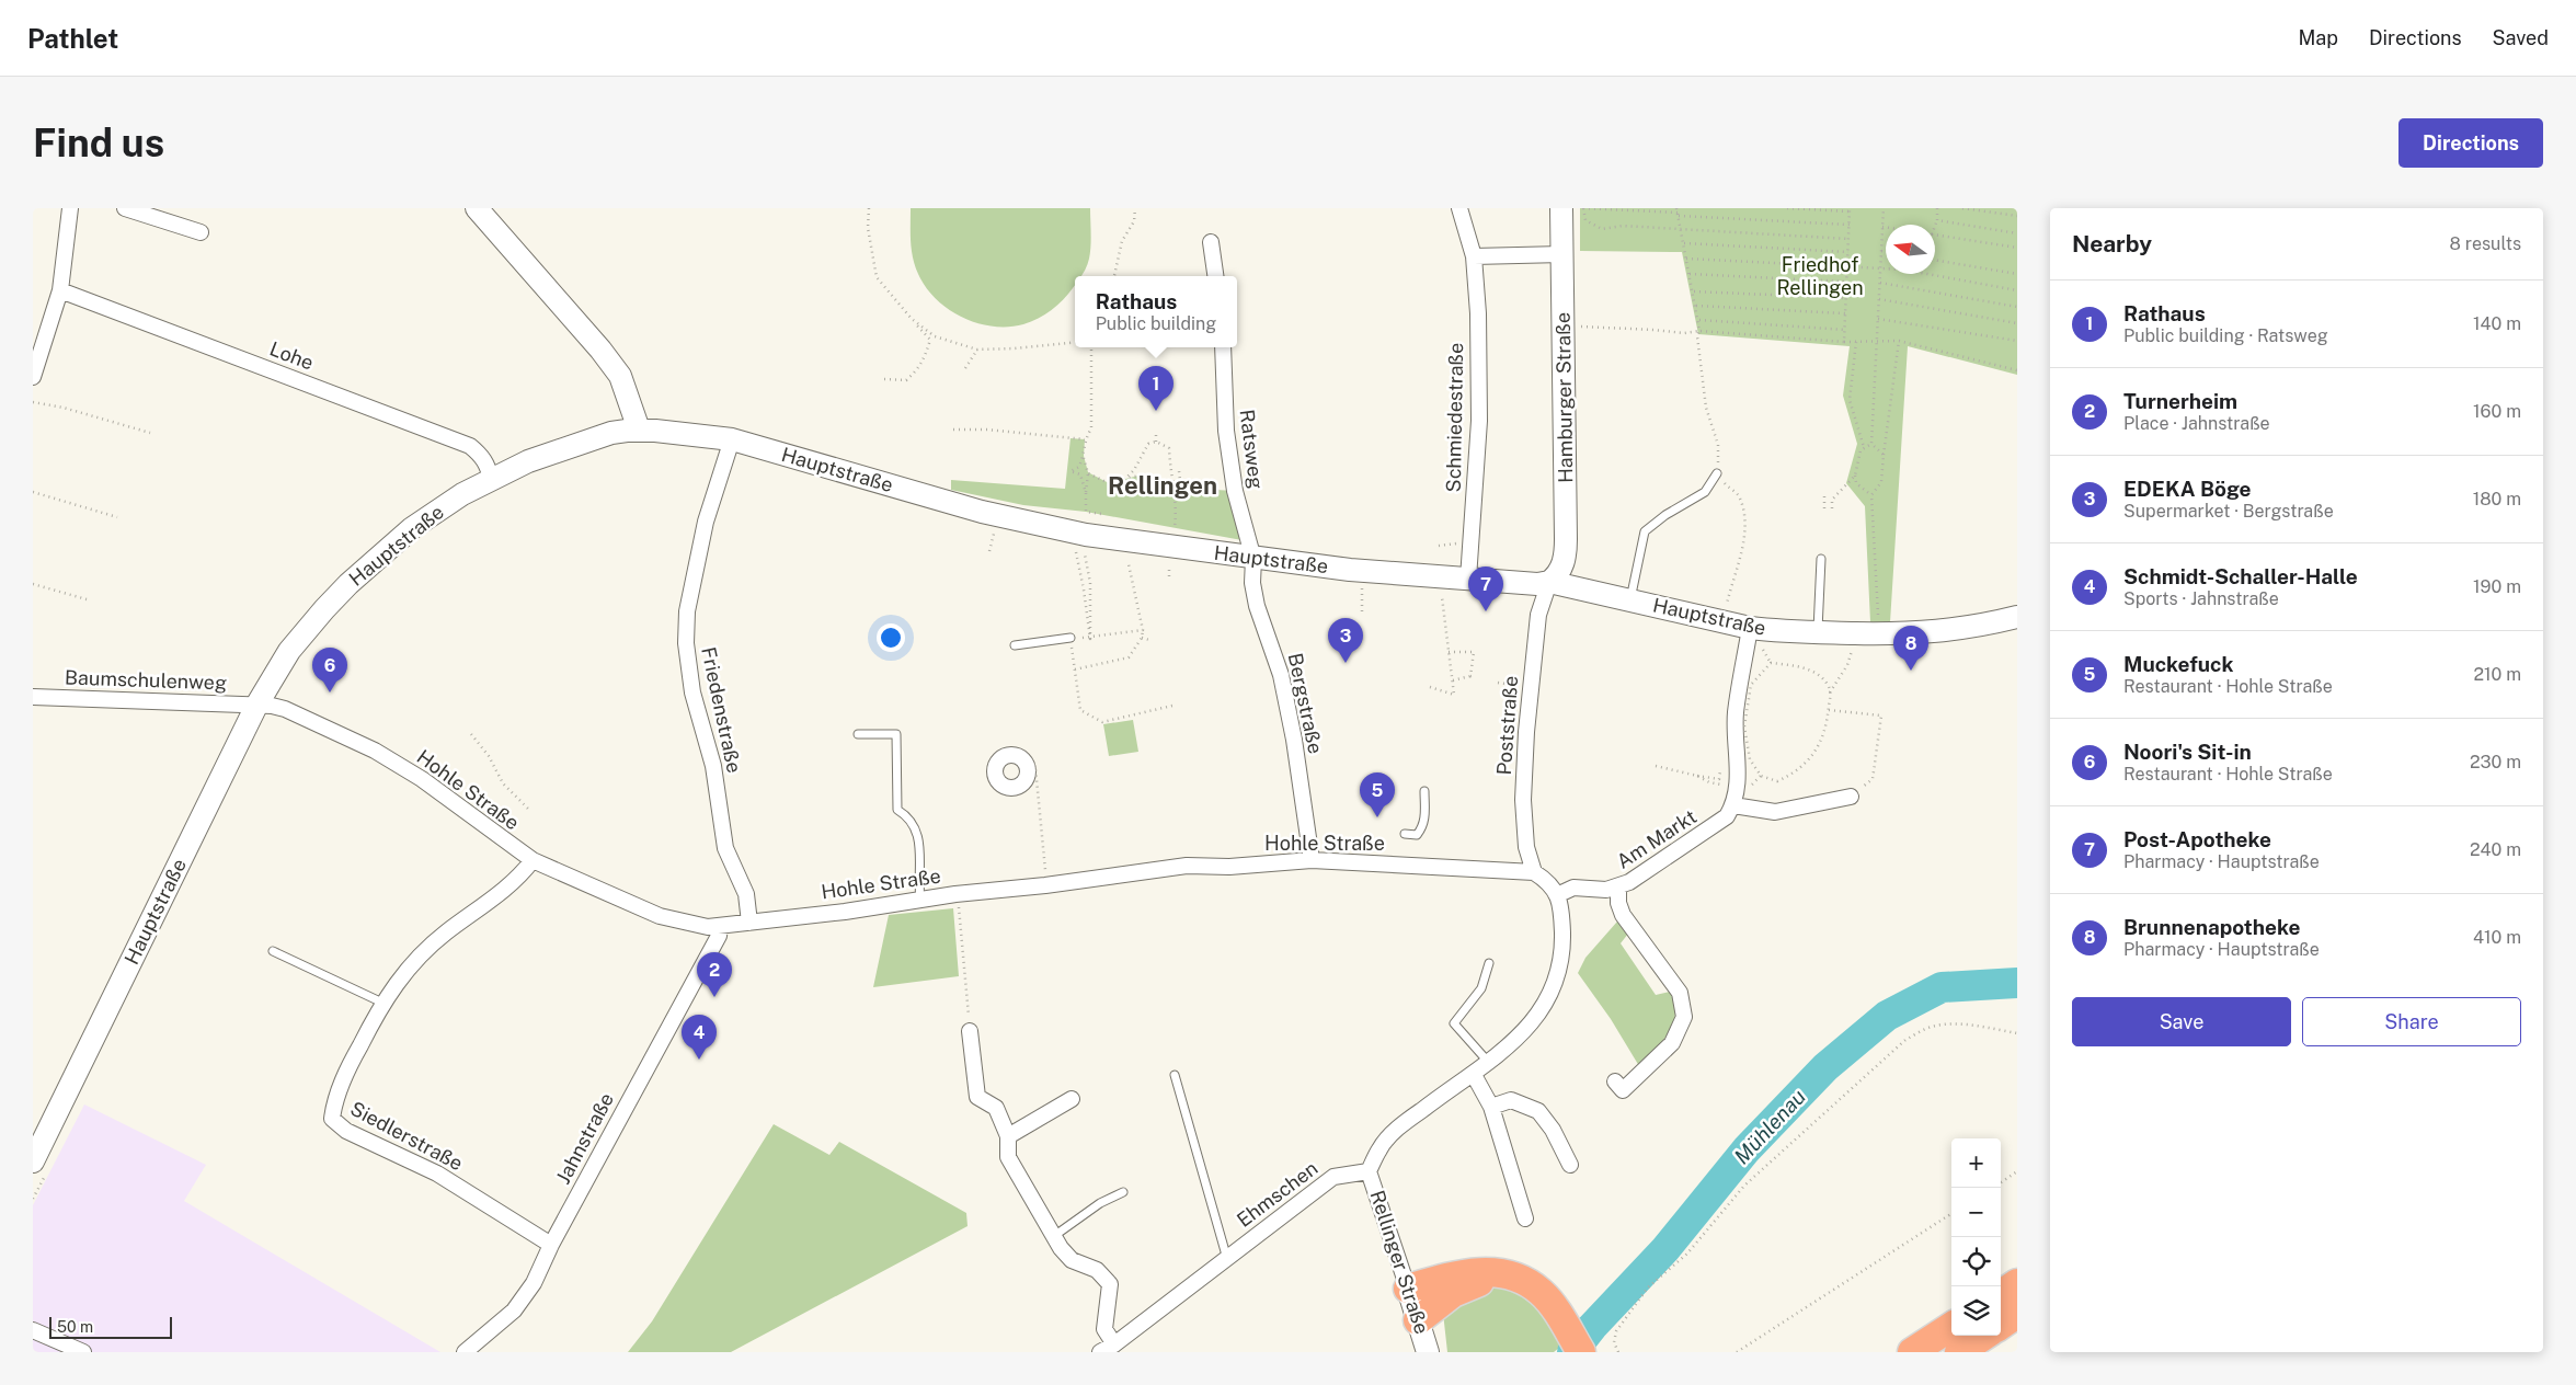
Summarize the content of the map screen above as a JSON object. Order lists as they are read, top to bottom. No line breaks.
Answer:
{"streets":{"main road":["Hamburger Straße","Hauptstraße","Rellinger Straße"],"street":["Lohe","Schmiedestraße","Ratsweg","Baumschulenweg","Bergstraße","Friedenstraße","Poststraße","Hohle Straße","Am Markt","Siedlerstraße","Jahnstraße","Ehmschen"]},"crossings":[["Lohe","Hauptstraße"],["Hamburger Straße","Hauptstraße"],["Hamburger Straße","Poststraße"],["Schmiedestraße","Hauptstraße"],["Ratsweg","Hauptstraße"],["Ratsweg","Bergstraße"],["Hauptstraße","Baumschulenweg"],["Hauptstraße","Bergstraße"],["Hauptstraße","Friedenstraße"],["Hauptstraße","Poststraße"],["Hauptstraße","Hohle Straße"],["Baumschulenweg","Hohle Straße"],["Bergstraße","Hohle Straße"],["Friedenstraße","Hohle Straße"],["Poststraße","Hohle Straße"],["Hohle Straße","Siedlerstraße"],["Hohle Straße","Jahnstraße"],["Siedlerstraße","Jahnstraße"],["Ehmschen","Rellinger Straße"]],"districts":["Rellingen"],"water":["Mühlenau"],"parks":["Friedhof Rellingen"],"scale_bar":"50 m","north":"left","page":{"header":"Pathlet","nav":["Map","Directions","Saved"],"buttons":["Directions",["Save","Share"]],"title":"Find us","heading":["Nearby","8 results"],"popup":["Rathaus","Public building"],"list":[{"mark":"1","name":"Rathaus","note":"Public building · Ratsweg","value":"140 m"},{"mark":"2","name":"Turnerheim","note":"Place · Jahnstraße","value":"160 m"},{"mark":"3","name":"EDEKA Böge","note":"Supermarket · Bergstraße","value":"180 m"},{"mark":"4","name":"Schmidt-Schaller-Halle","note":"Sports · Jahnstraße","value":"190 m"},{"mark":"5","name":"Muckefuck","note":"Restaurant · Hohle Straße","value":"210 m"},{"mark":"6","name":"Noori's Sit-in","note":"Restaurant · Hohle Straße","value":"230 m"},{"mark":"7","name":"Post-Apotheke","note":"Pharmacy · Hauptstraße","value":"240 m"},{"mark":"8","name":"Brunnenapotheke","note":"Pharmacy · Hauptstraße","value":"410 m"}],"pins":["1","7","3","8","6","5","2","4"],"map_buttons":["+","−"],"scale":"50 m"}}
